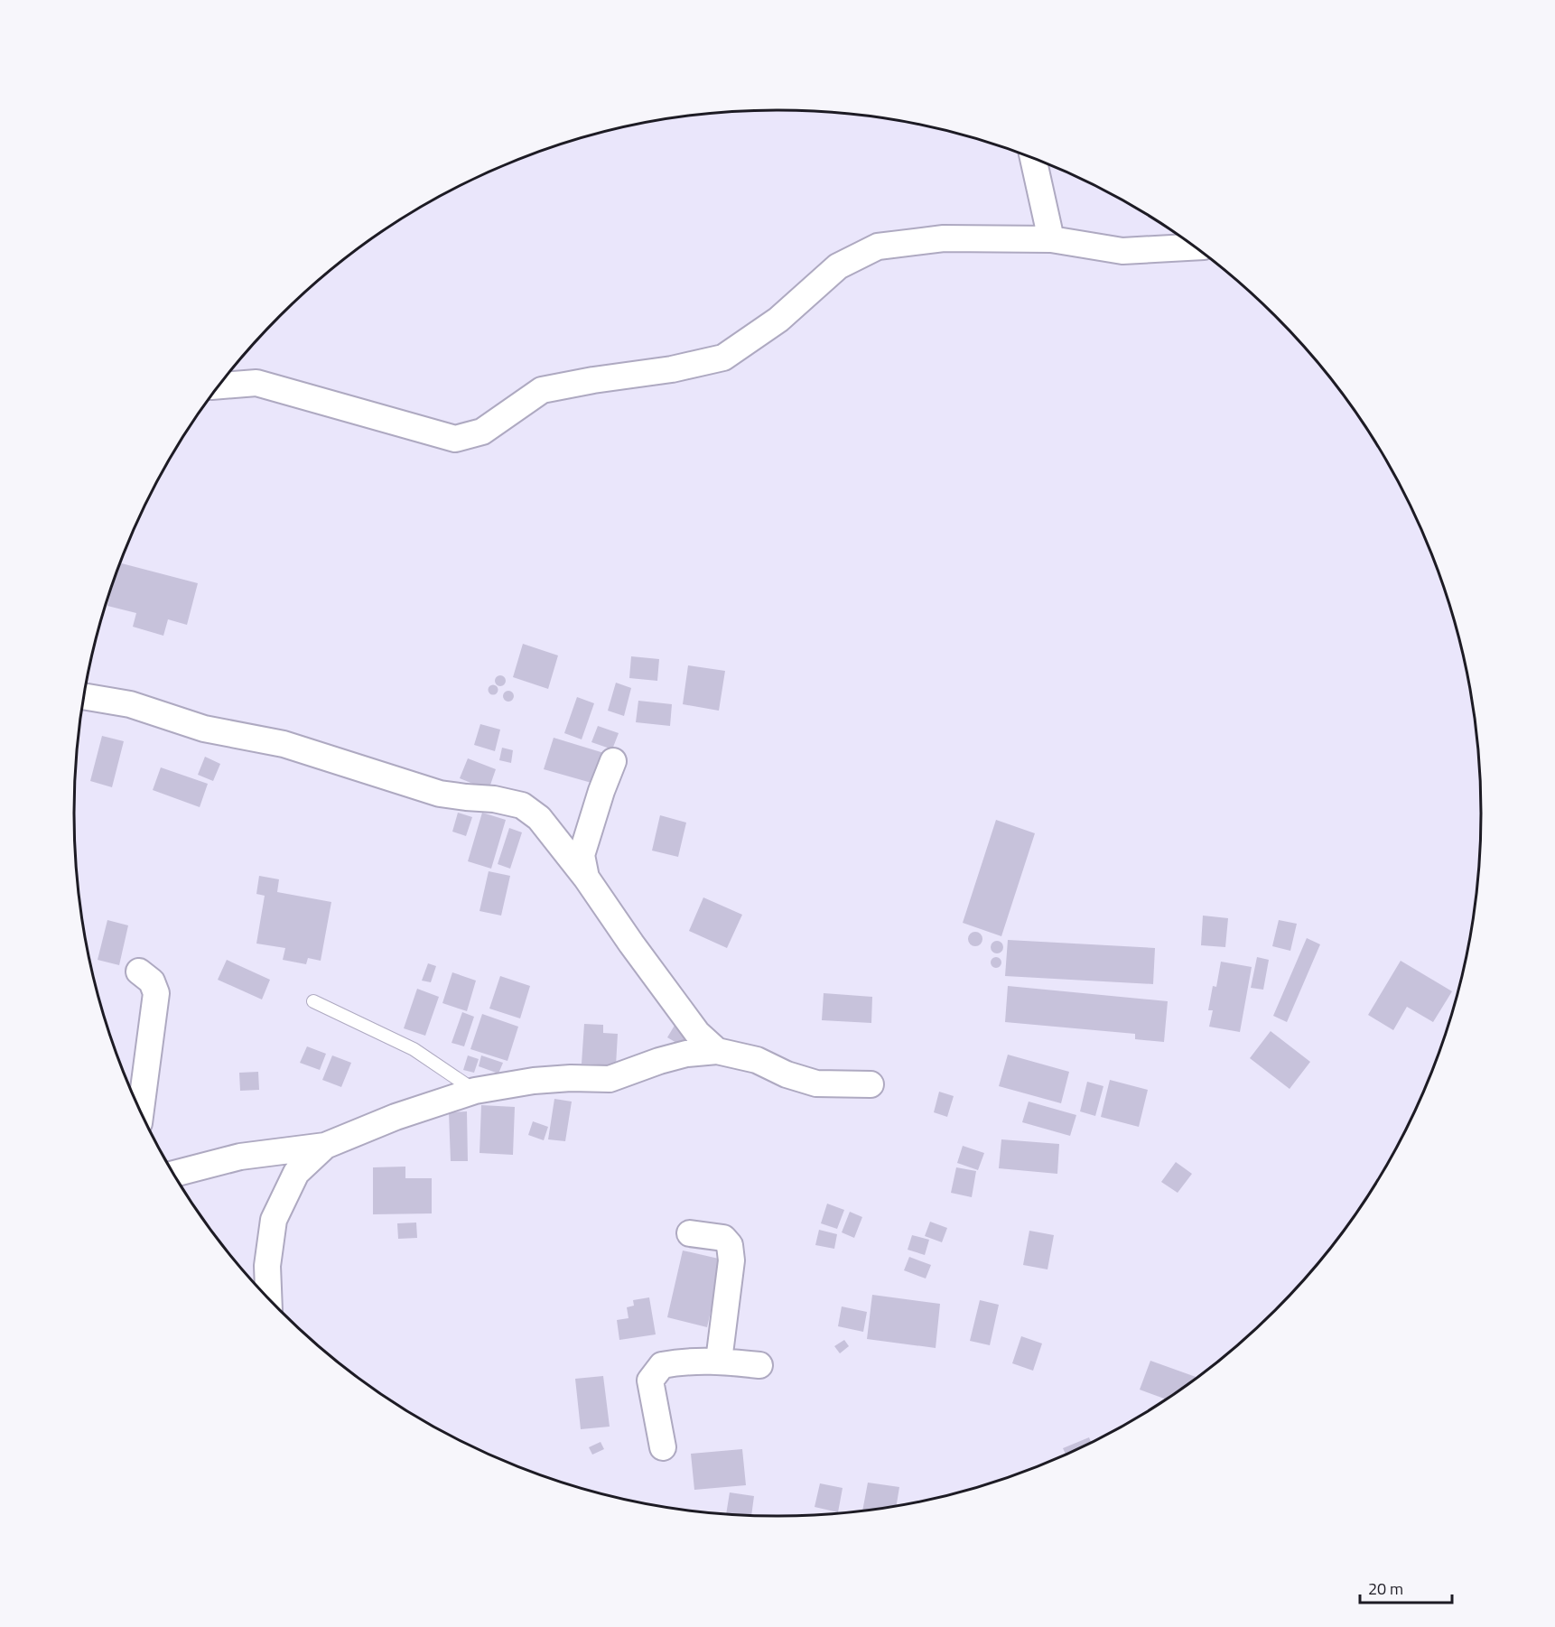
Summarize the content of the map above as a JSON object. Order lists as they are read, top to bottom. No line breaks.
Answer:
{"scale_bar":"20 m"}
